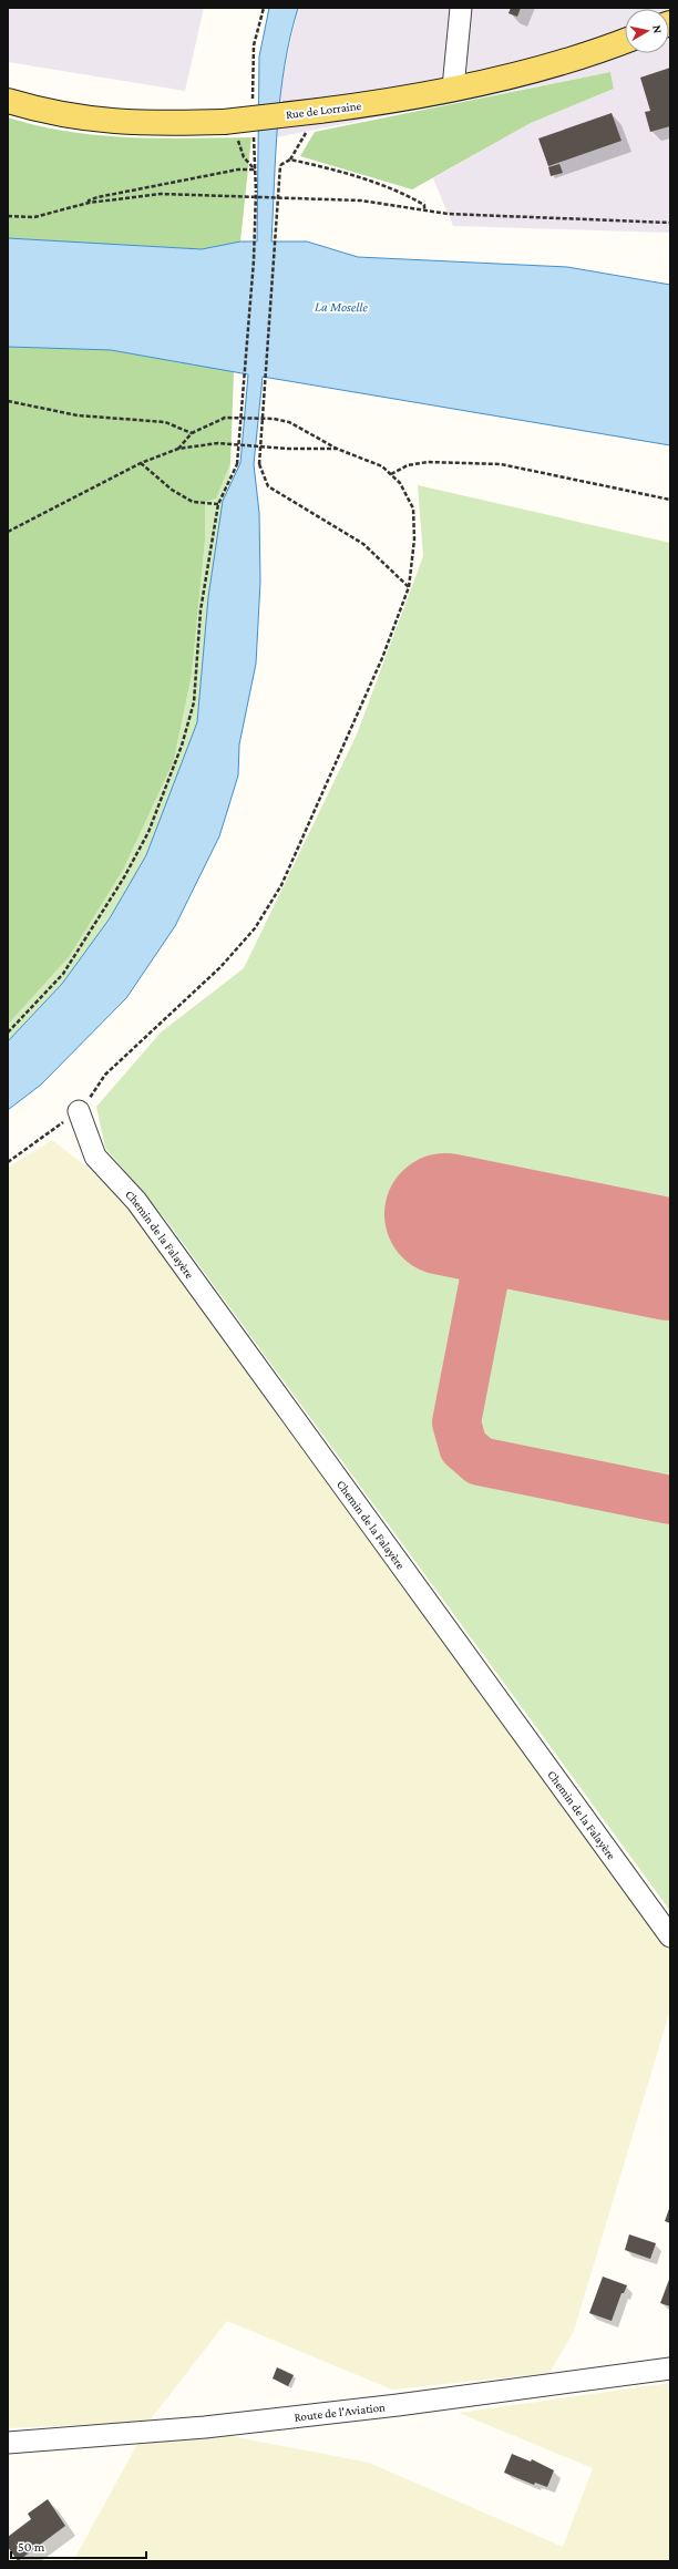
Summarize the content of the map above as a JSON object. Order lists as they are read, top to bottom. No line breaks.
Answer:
{"streets":{"main road":["Rue de Lorraine"],"street":["Chemin de la Falayère","Route de l'Aviation"]},"water":["La Moselle"],"scale_bar":"50 m","north":"right"}
